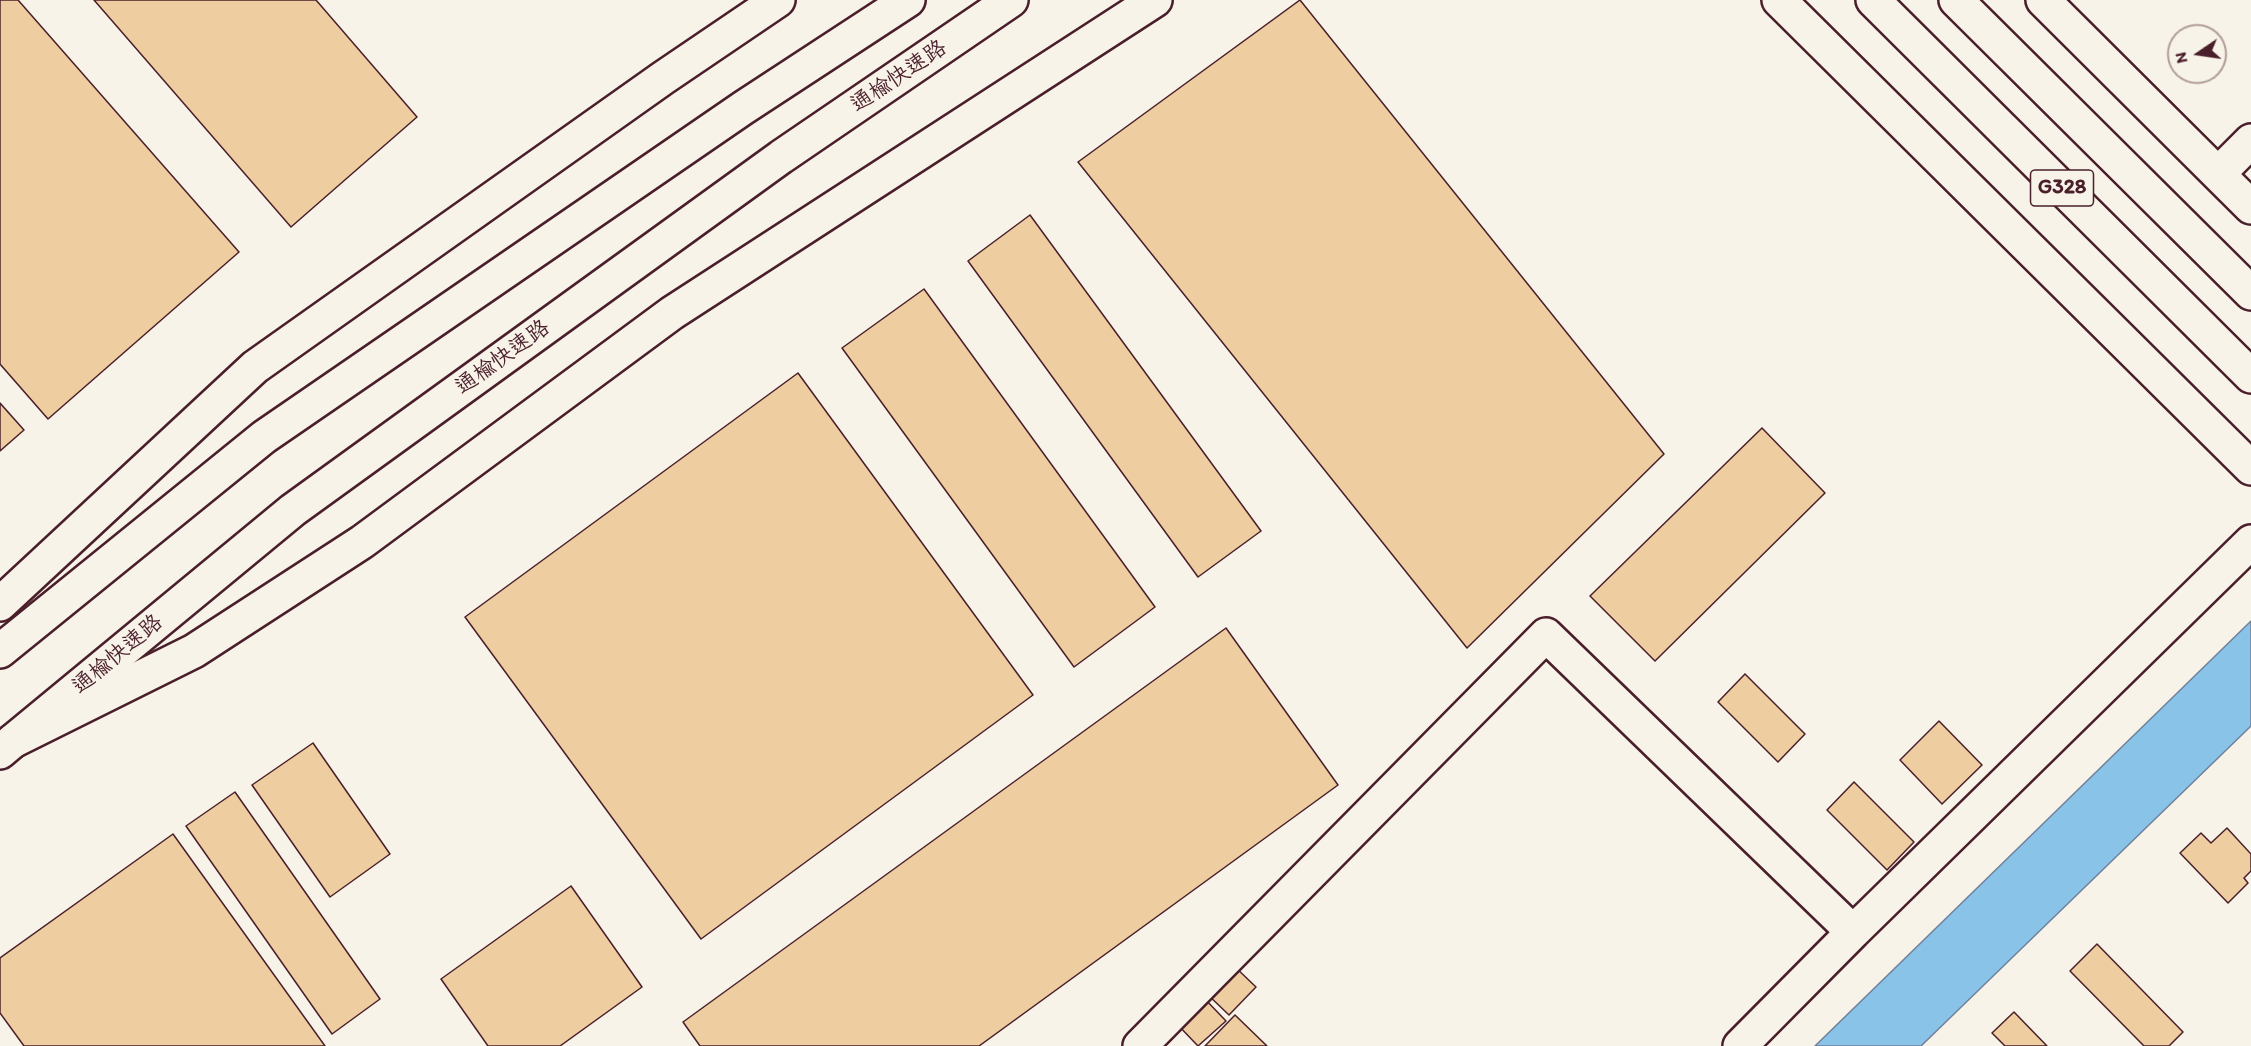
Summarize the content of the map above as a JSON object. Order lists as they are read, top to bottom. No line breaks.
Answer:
{"streets":{"main road":["通榆快速路","G328"]},"north":"left"}
